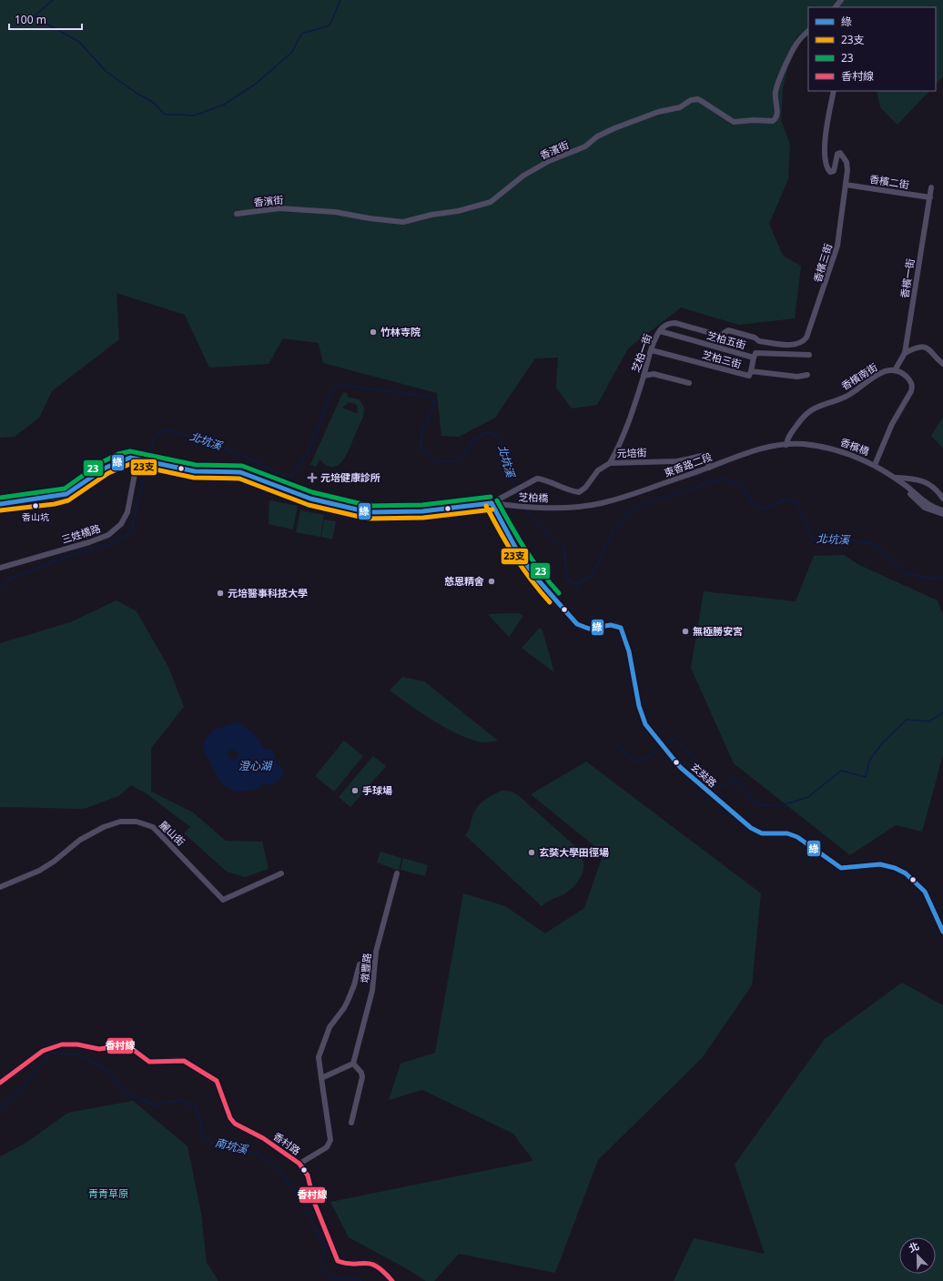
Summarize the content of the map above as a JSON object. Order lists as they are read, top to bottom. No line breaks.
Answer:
{"streets":{"street":["香濱街","香檳二街","香檳三街","香檳一街","芝柏五街","芝柏一街","芝柏三街","香檳南街","香檳橋","元培街","東香路二段","芝柏橋","三姓橋路","玄奘路","麗山街","墩豐路","香村路"]},"crossings":[["香檳二街","香檳三街"],["香檳二街","香檳一街"],["香檳三街","芝柏一街"],["香檳一街","香檳南街"],["芝柏五街","芝柏一街"],["芝柏一街","芝柏三街"],["芝柏一街","元培街"],["香檳南街","東香路二段"],["香檳橋","東香路二段"],["元培街","東香路二段"],["元培街","芝柏橋"],["元培街","玄奘路"],["東香路二段","芝柏橋"],["芝柏橋","玄奘路"],["墩豐路","香村路"]],"water":["北坑溪","澄心湖","南坑溪"],"parks":["青青草原"],"places":{"other":["竹林寺院","香山坑","慈恩精舍","元培醫事科技大學","無極勝安宮","手球場","玄奘大學田徑場"],"health":["元培健康診所"]},"lines":["transit line 23","transit line 綠","transit line 23支","transit line 香村線"],"legend":["綠","23支","23","香村線"],"scale_bar":"100 m","north":"top left"}
